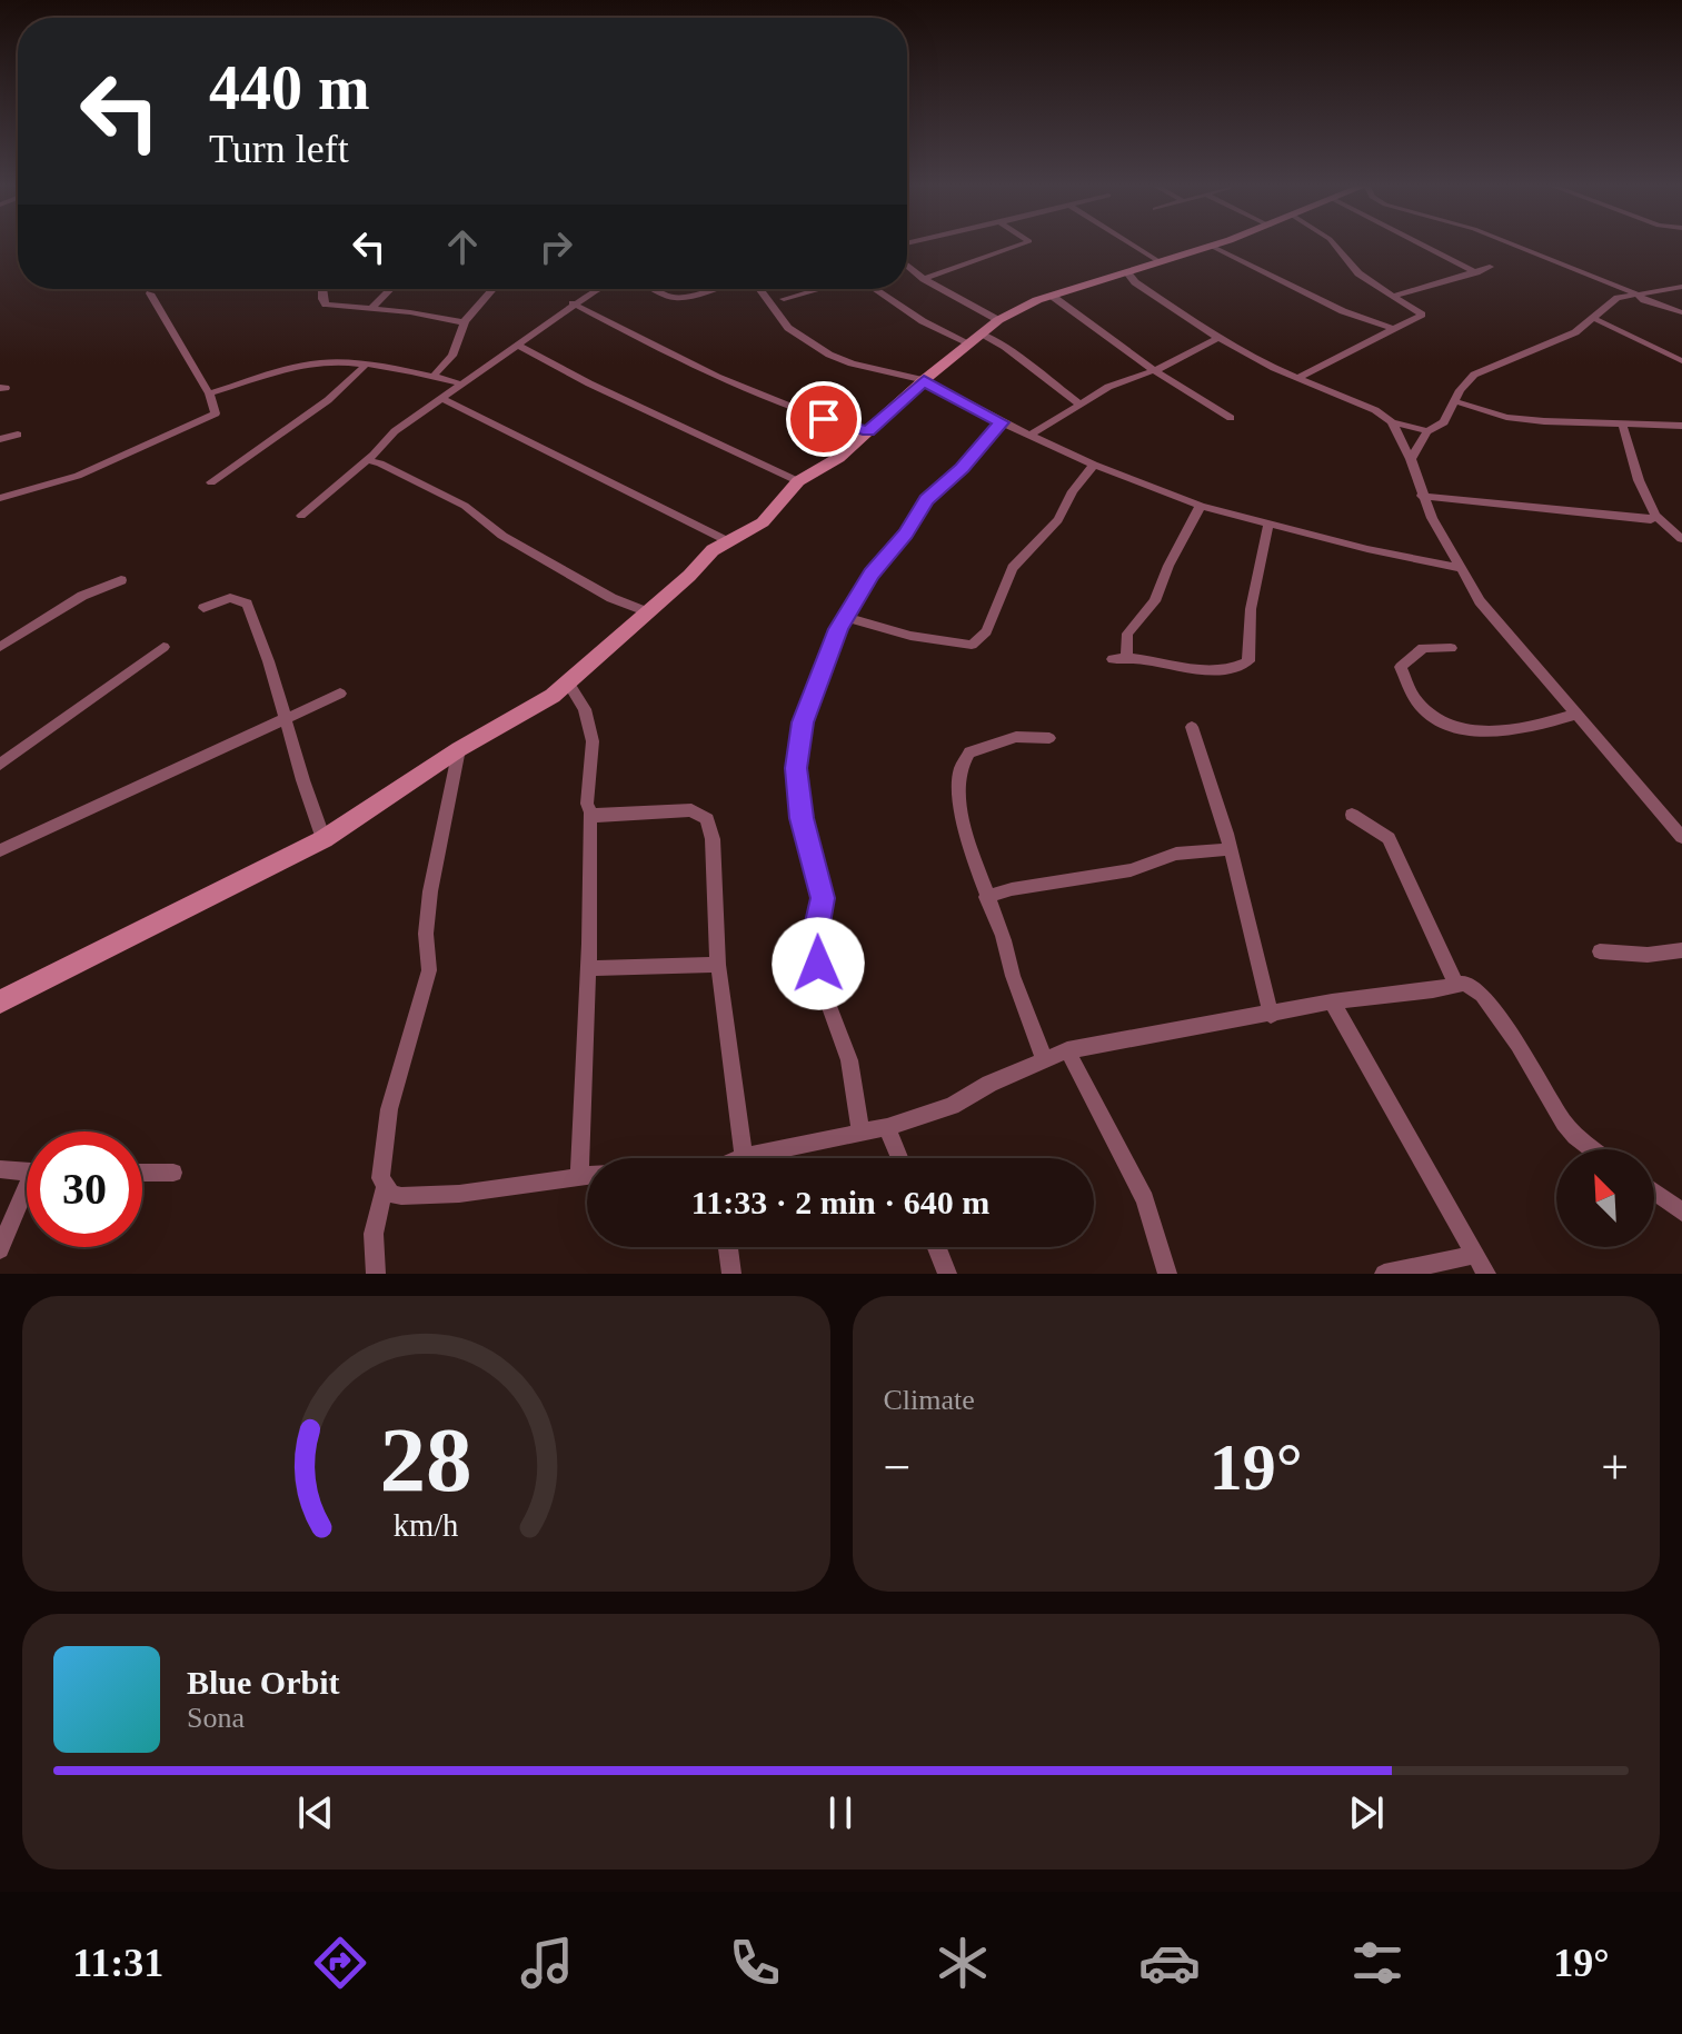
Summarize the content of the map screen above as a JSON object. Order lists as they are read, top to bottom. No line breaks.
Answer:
{"north":"top left","page":{"turn":["440 m","Turn left"],"limit":"30","trip":"11:33 · 2 min · 640 m","tile":"Climate","heat":["−","19°","+"],"song":["Blue Orbit","Sona"],"tabs":["11:31","19°"],"gauge":["28","km/h"]}}
